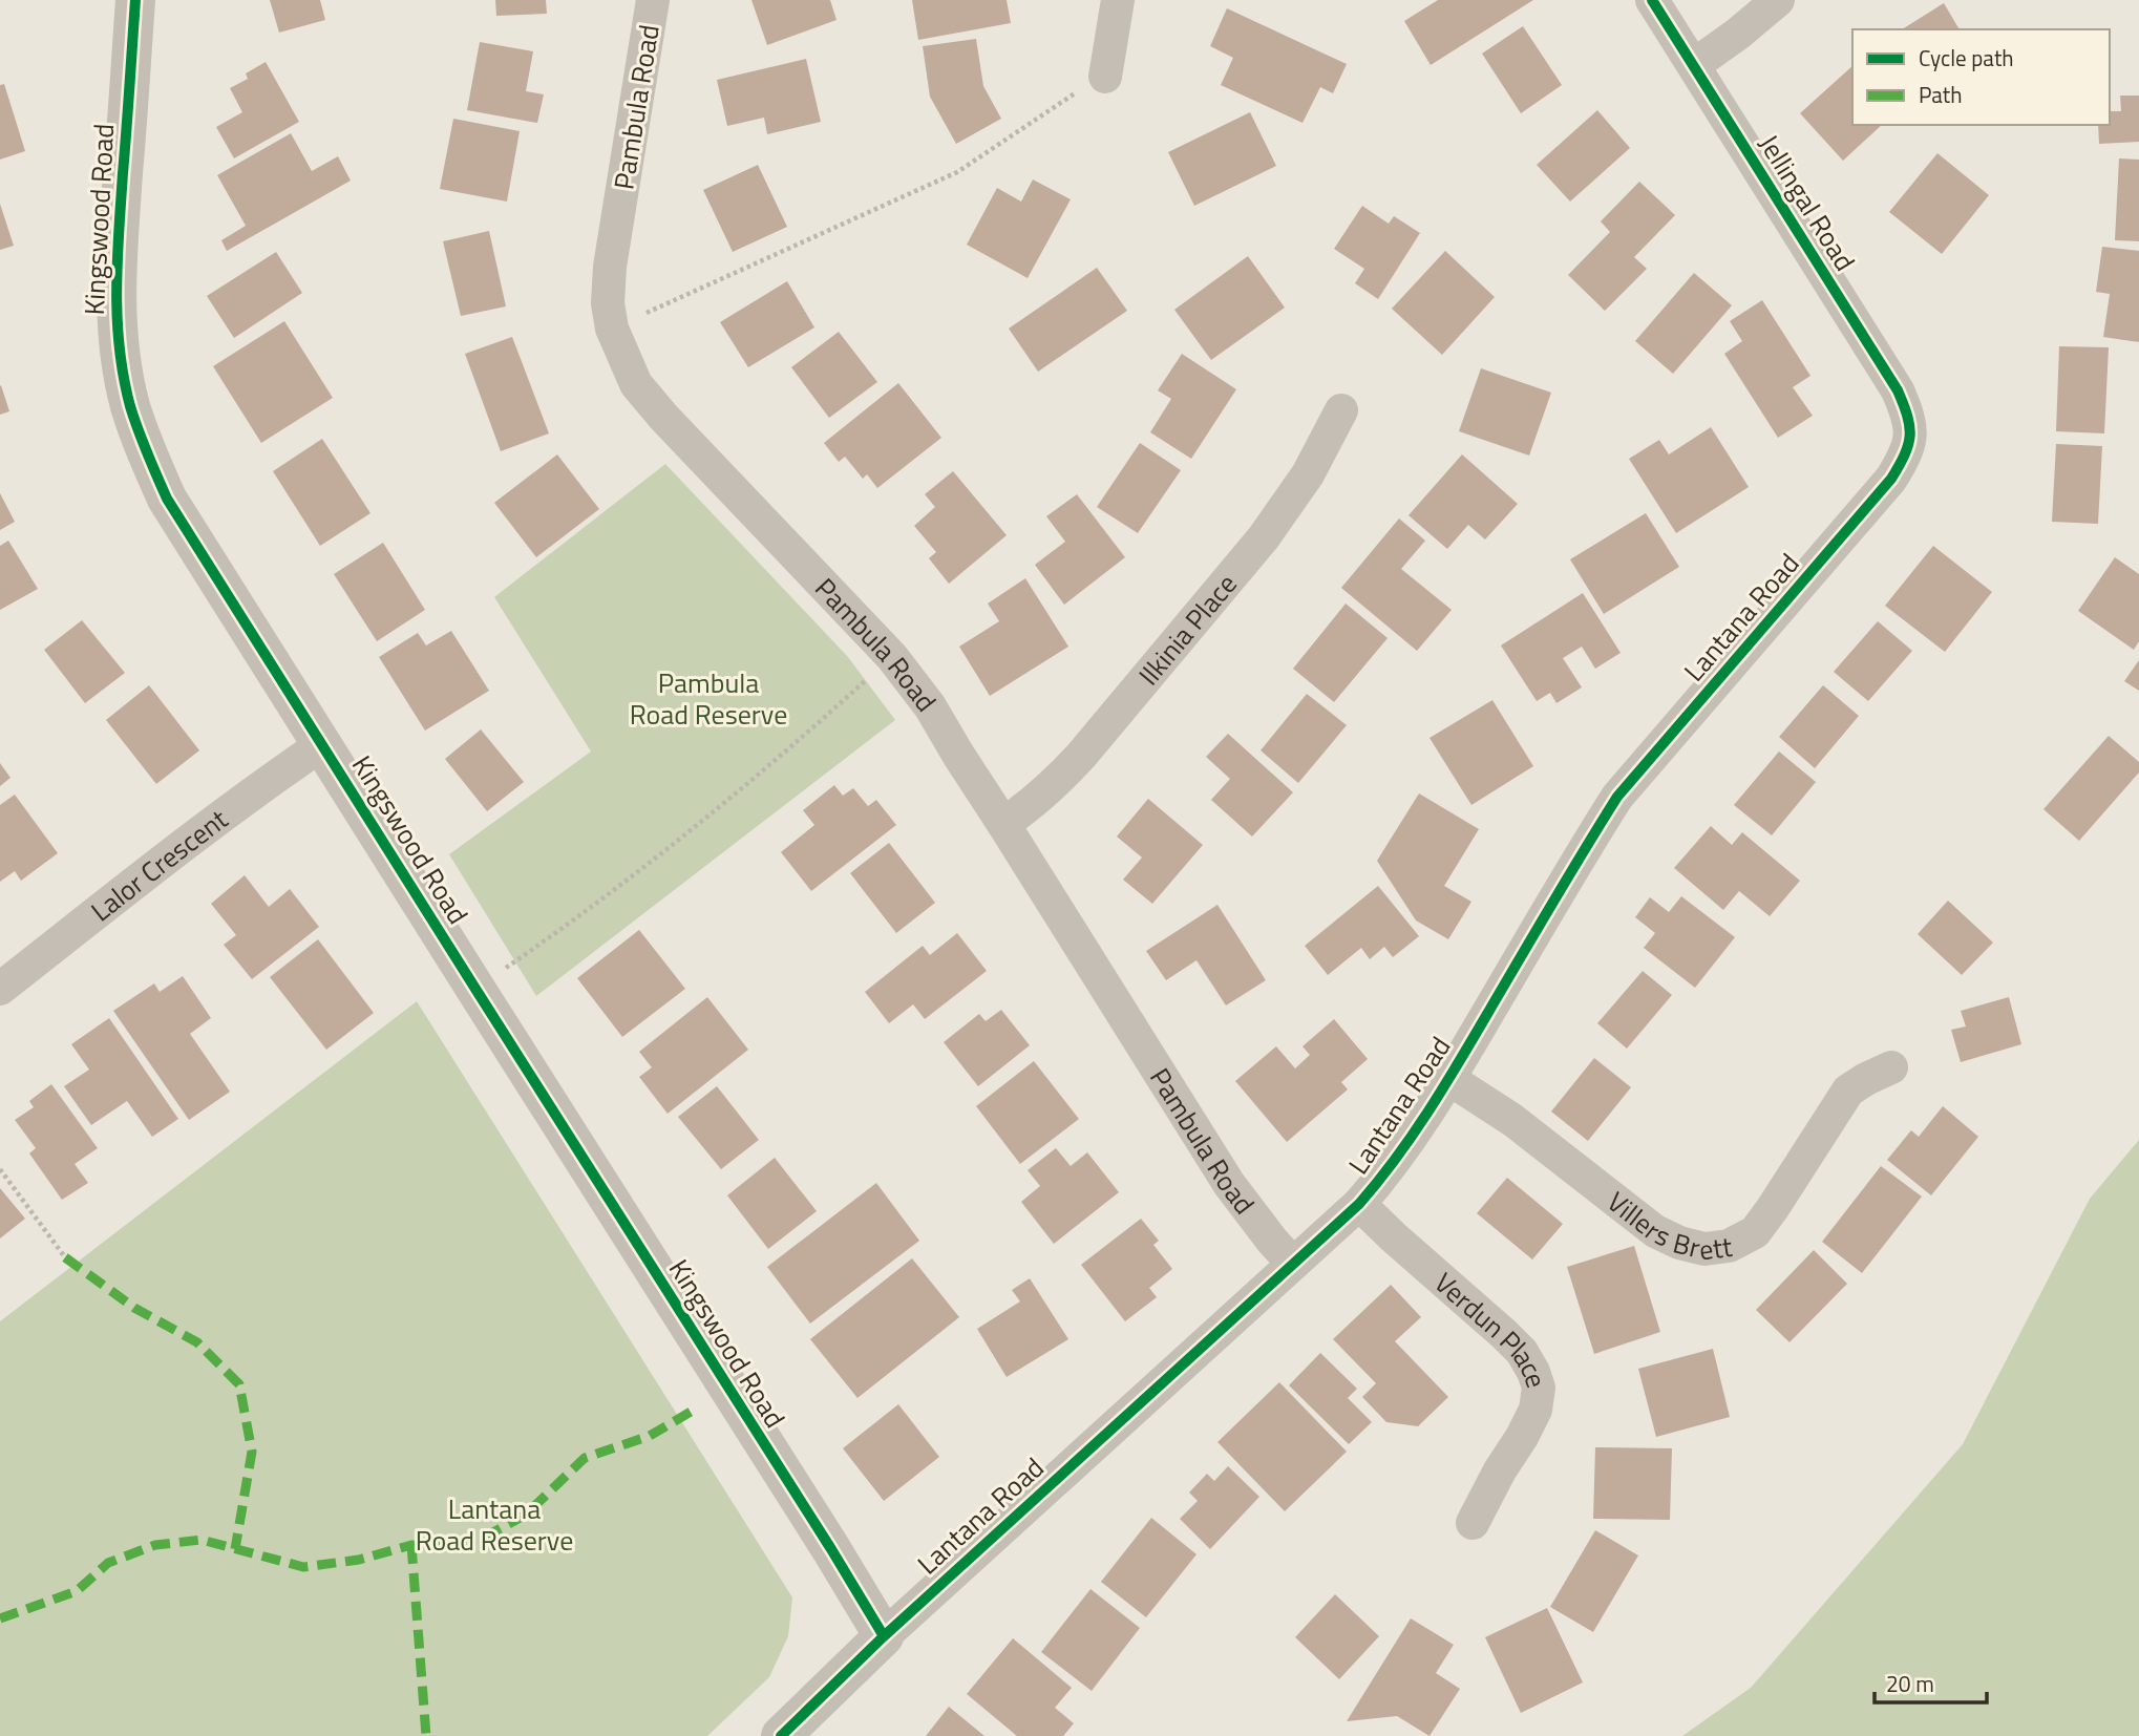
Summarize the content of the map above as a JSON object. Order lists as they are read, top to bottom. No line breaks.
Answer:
{"streets":{"street":["Pambula Road","Jellingal Road","Kingswood Road","Lantana Road","Ilkinia Place","Lalor Crescent","Villers Brett","Verdun Place"]},"crossings":[["Pambula Road","Lantana Road"],["Pambula Road","Ilkinia Place"],["Jellingal Road","Lantana Road"],["Kingswood Road","Lantana Road"],["Kingswood Road","Lalor Crescent"],["Lantana Road","Villers Brett"],["Lantana Road","Verdun Place"]],"parks":["Pambula Road Reserve","Lantana Road Reserve"],"legend":["Cycle path","Path"],"scale_bar":"20 m"}
